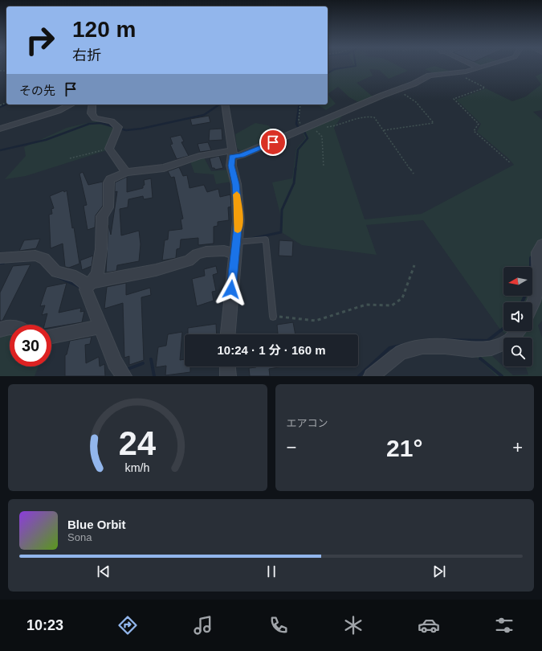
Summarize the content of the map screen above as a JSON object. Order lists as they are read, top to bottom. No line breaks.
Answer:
{"north":"left","page":{"turn":["120 m","右折"],"then":"その先","limit":"30","trip":"10:24 · 1 分 · 160 m","tile":"エアコン","heat":["−","21°","+"],"song":["Blue Orbit","Sona"],"tabs":"10:23","gauge":["24","km/h"]}}
